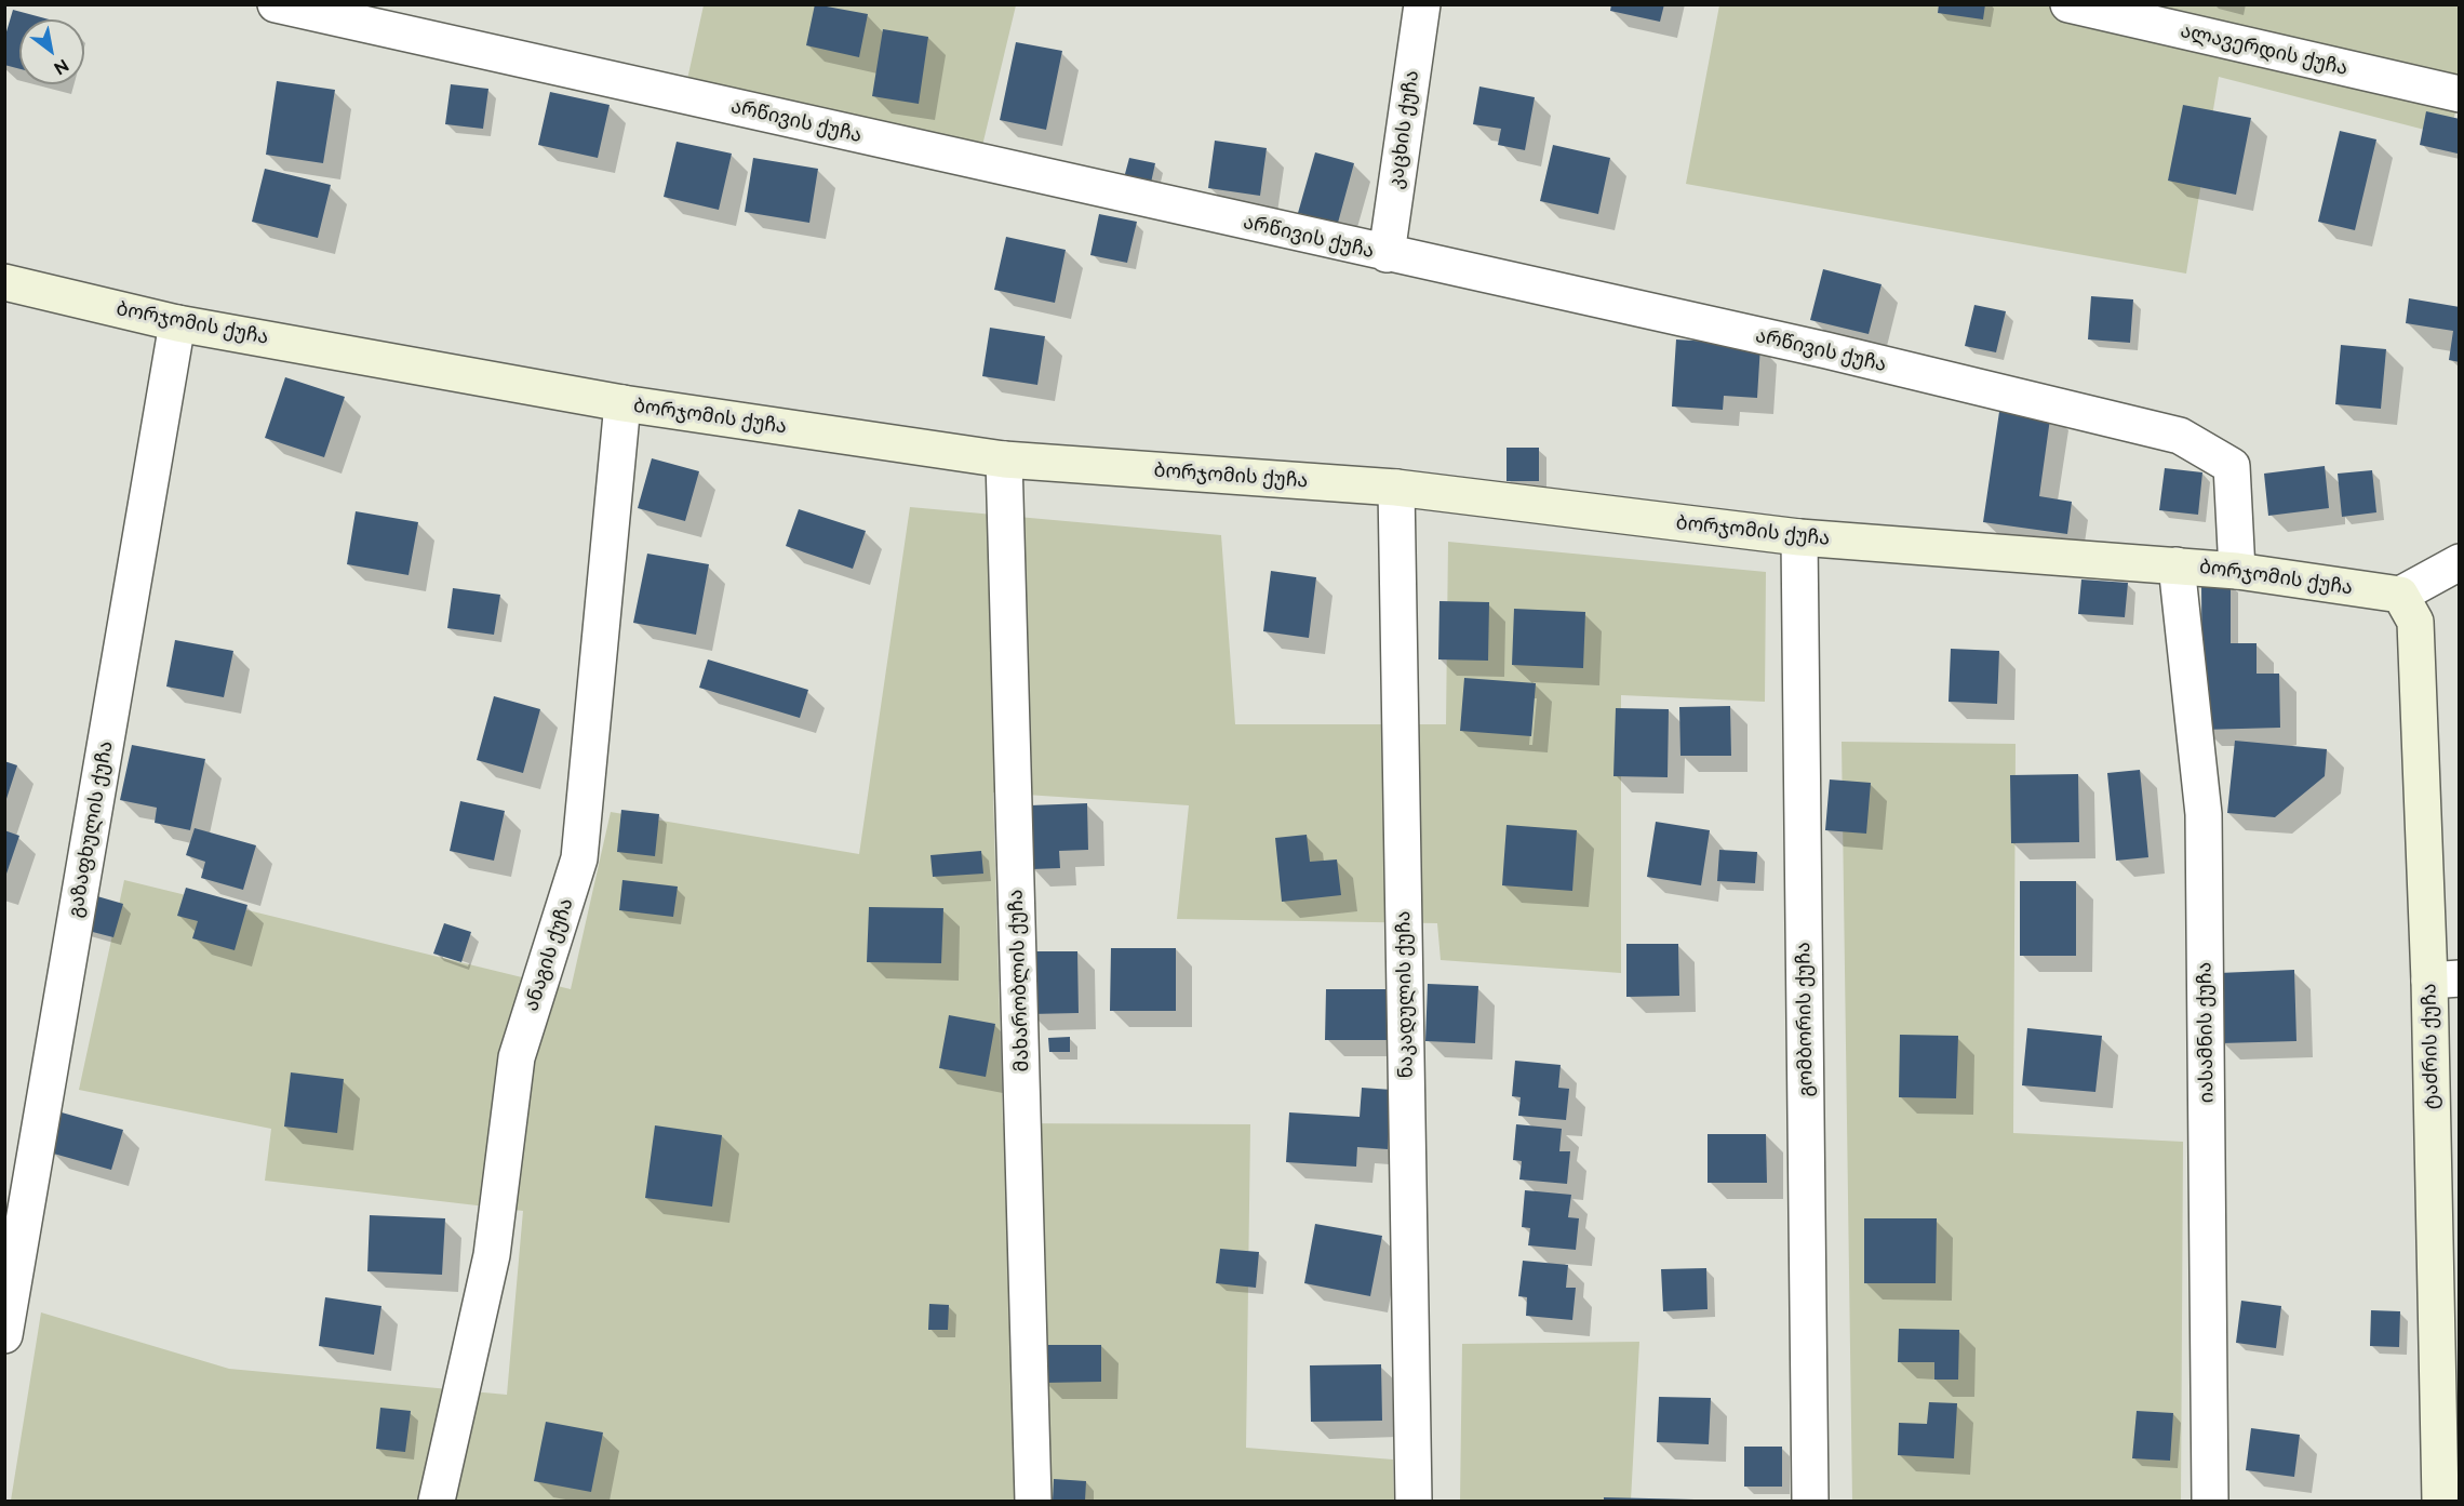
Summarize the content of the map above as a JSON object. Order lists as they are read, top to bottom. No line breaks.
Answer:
{"streets":{"street":["ალავერდის ქუჩა","არწივის ქუჩა","კაცხის ქუჩა","ბორჯომის ქუჩა","გაზაფხულის ქუჩა","ანაგის ქუჩა","მახარობლის ქუჩა","ნაკადულის ქუჩა","გომბორის ქუჩა","იასამნის ქუჩა","ტაძრის ქუჩა"]},"crossings":[["არწივის ქუჩა","კაცხის ქუჩა"],["არწივის ქუჩა","ბორჯომის ქუჩა"],["ბორჯომის ქუჩა","გაზაფხულის ქუჩა"],["ბორჯომის ქუჩა","ანაგის ქუჩა"],["ბორჯომის ქუჩა","მახარობლის ქუჩა"],["ბორჯომის ქუჩა","ნაკადულის ქუჩა"],["ბორჯომის ქუჩა","გომბორის ქუჩა"],["ბორჯომის ქუჩა","იასამნის ქუჩა"],["ბორჯომის ქუჩა","ტაძრის ქუჩა"]],"north":"bottom right"}
